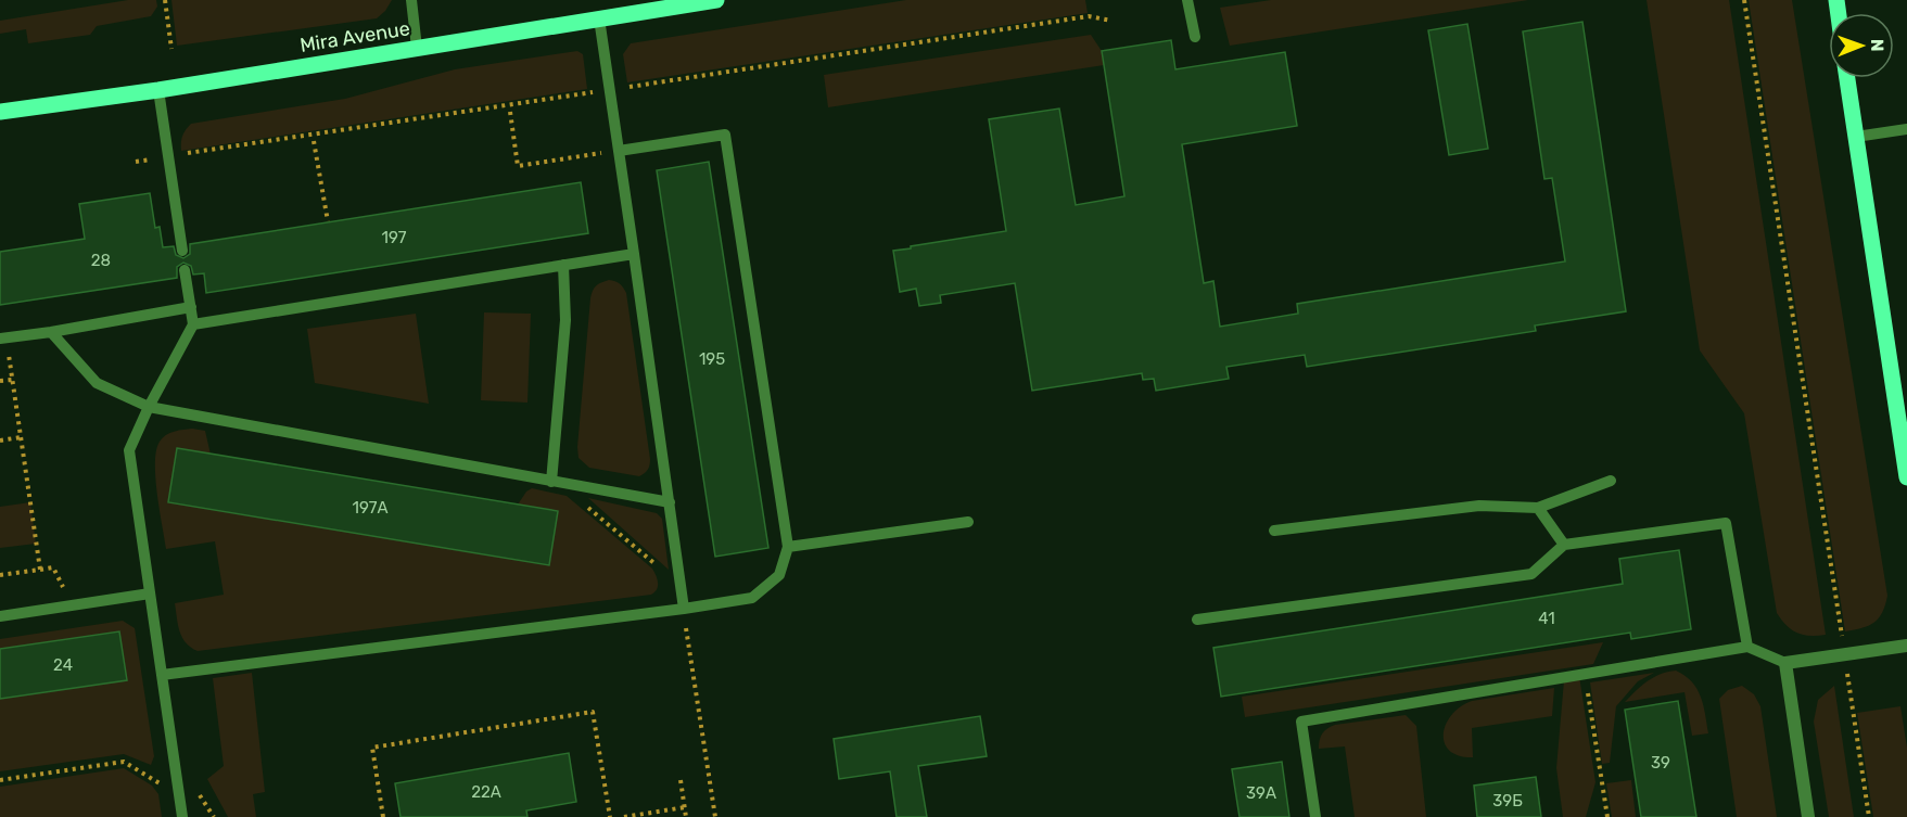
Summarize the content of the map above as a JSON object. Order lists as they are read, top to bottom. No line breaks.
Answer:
{"streets":{"main road":["Mira Avenue"]},"house_numbers":["197","28","195","197А","41","24","39","22А","39А","39Б"],"north":"right"}
